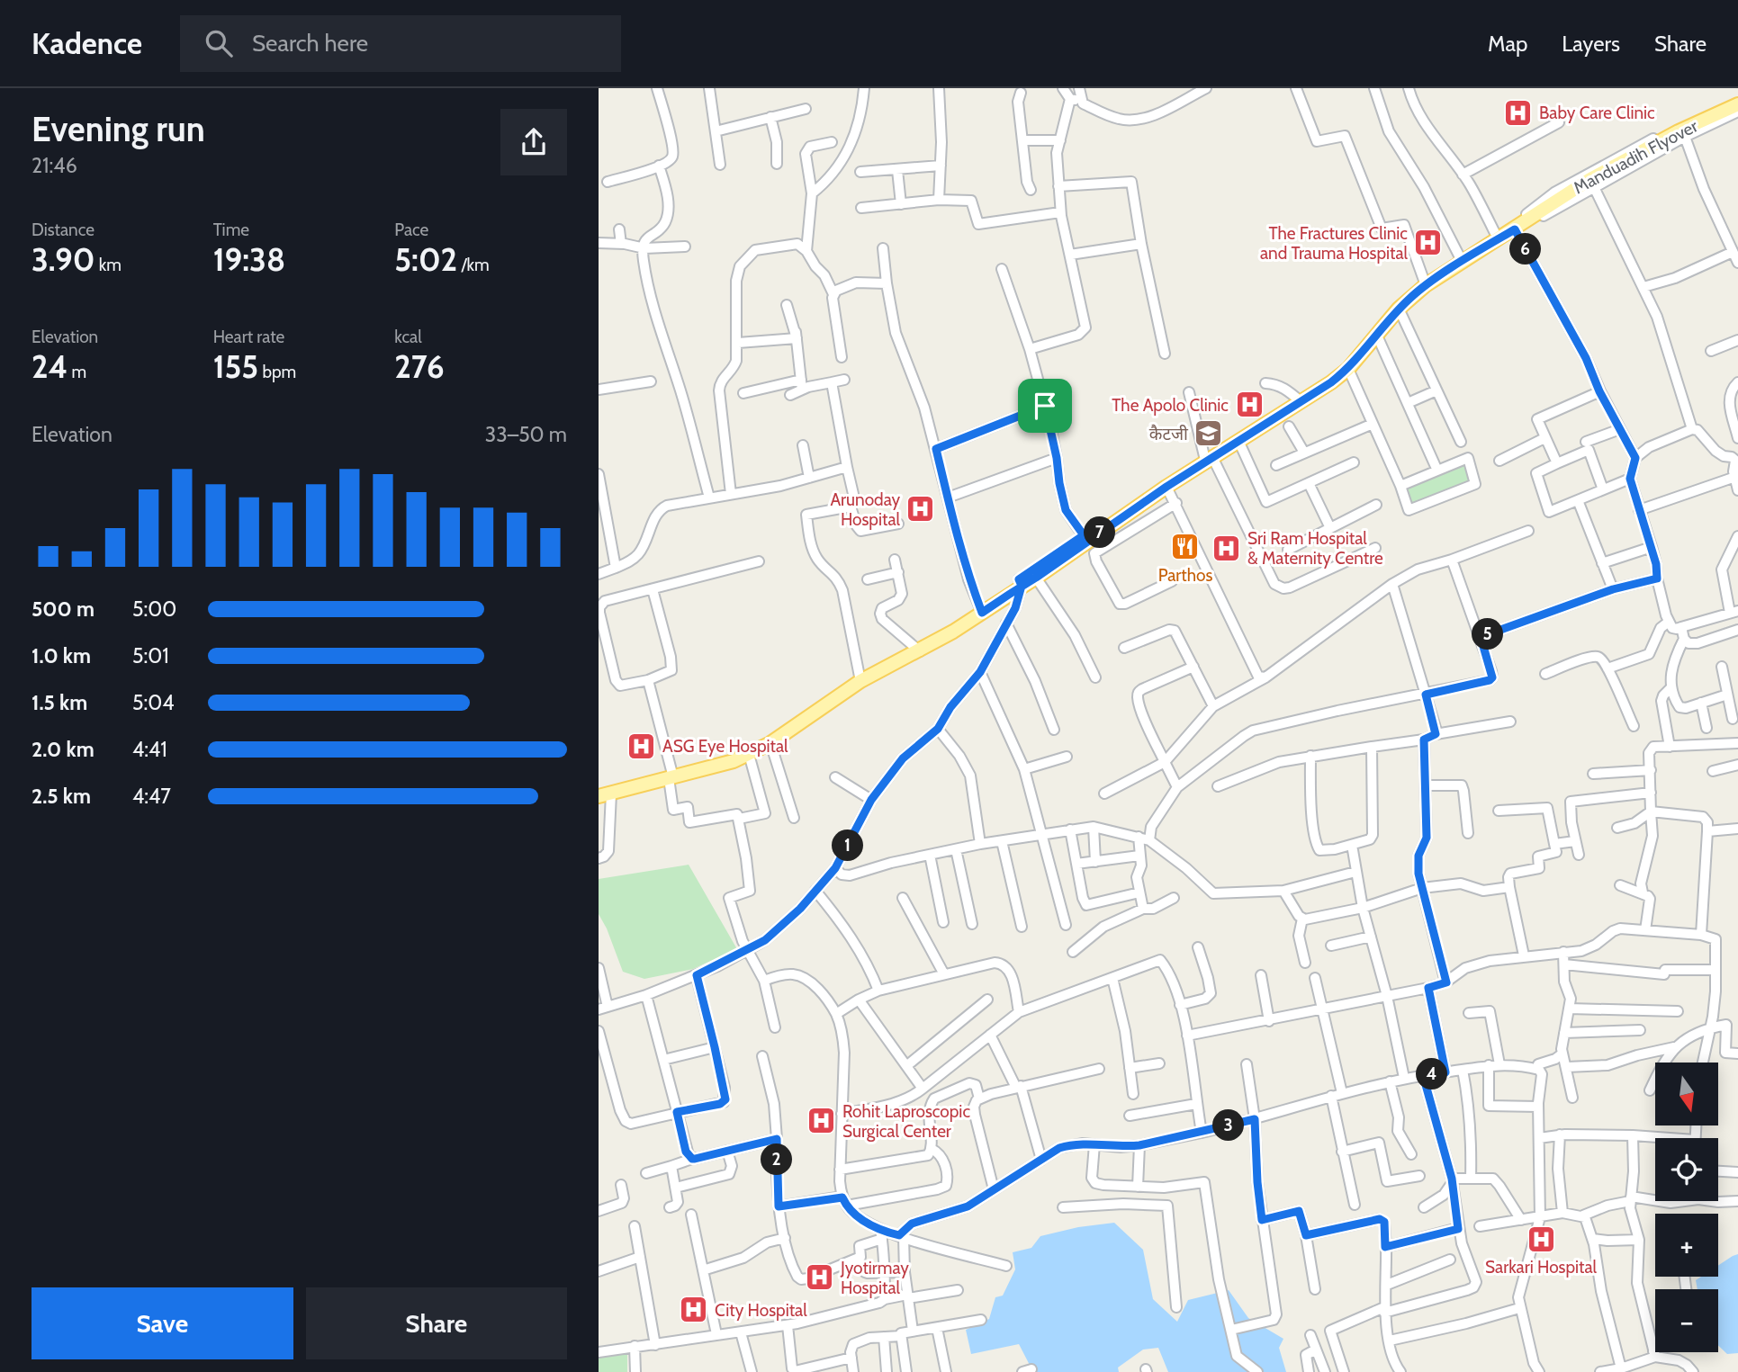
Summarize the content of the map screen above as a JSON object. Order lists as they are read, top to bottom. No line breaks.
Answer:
{"streets":{"main road":["Manduadih Flyover"]},"places":{"hospital":["Baby Care Clinic","The Fractures Clinic and Trauma Hospital","The Apolo Clinic","Arunoday Hospital","Sri Ram Hospital & Maternity Centre","ASG Eye Hospital","Rohit Laproscopic Surgical Center","Sarkari Hospital","Jyotirmay Hospital","City Hospital"],"school or university":["कैटजी"],"restaurant":["Parthos"]},"north":"bottom","page":{"header":"Kadence","search":"Search here","nav":["Map","Layers","Share"],"heading":["Evening run","21:46"],"stats":[["Distance","3.90 km"],["Time","19:38"],["Pace","5:02 /km"],["Elevation","24 m"],["Heart rate","155 bpm"],["kcal","276"]],"pins":["6","7","5","1","4","3","2"],"chart":["Elevation","33–50 m"],"list":[{"name":"500 m","note":"5:00"},{"name":"1.0 km","note":"5:01"},{"name":"1.5 km","note":"5:04"},{"name":"2.0 km","note":"4:41"},{"name":"2.5 km","note":"4:47"}],"map_buttons":["+","−"],"buttons":["Save","Share"]}}
